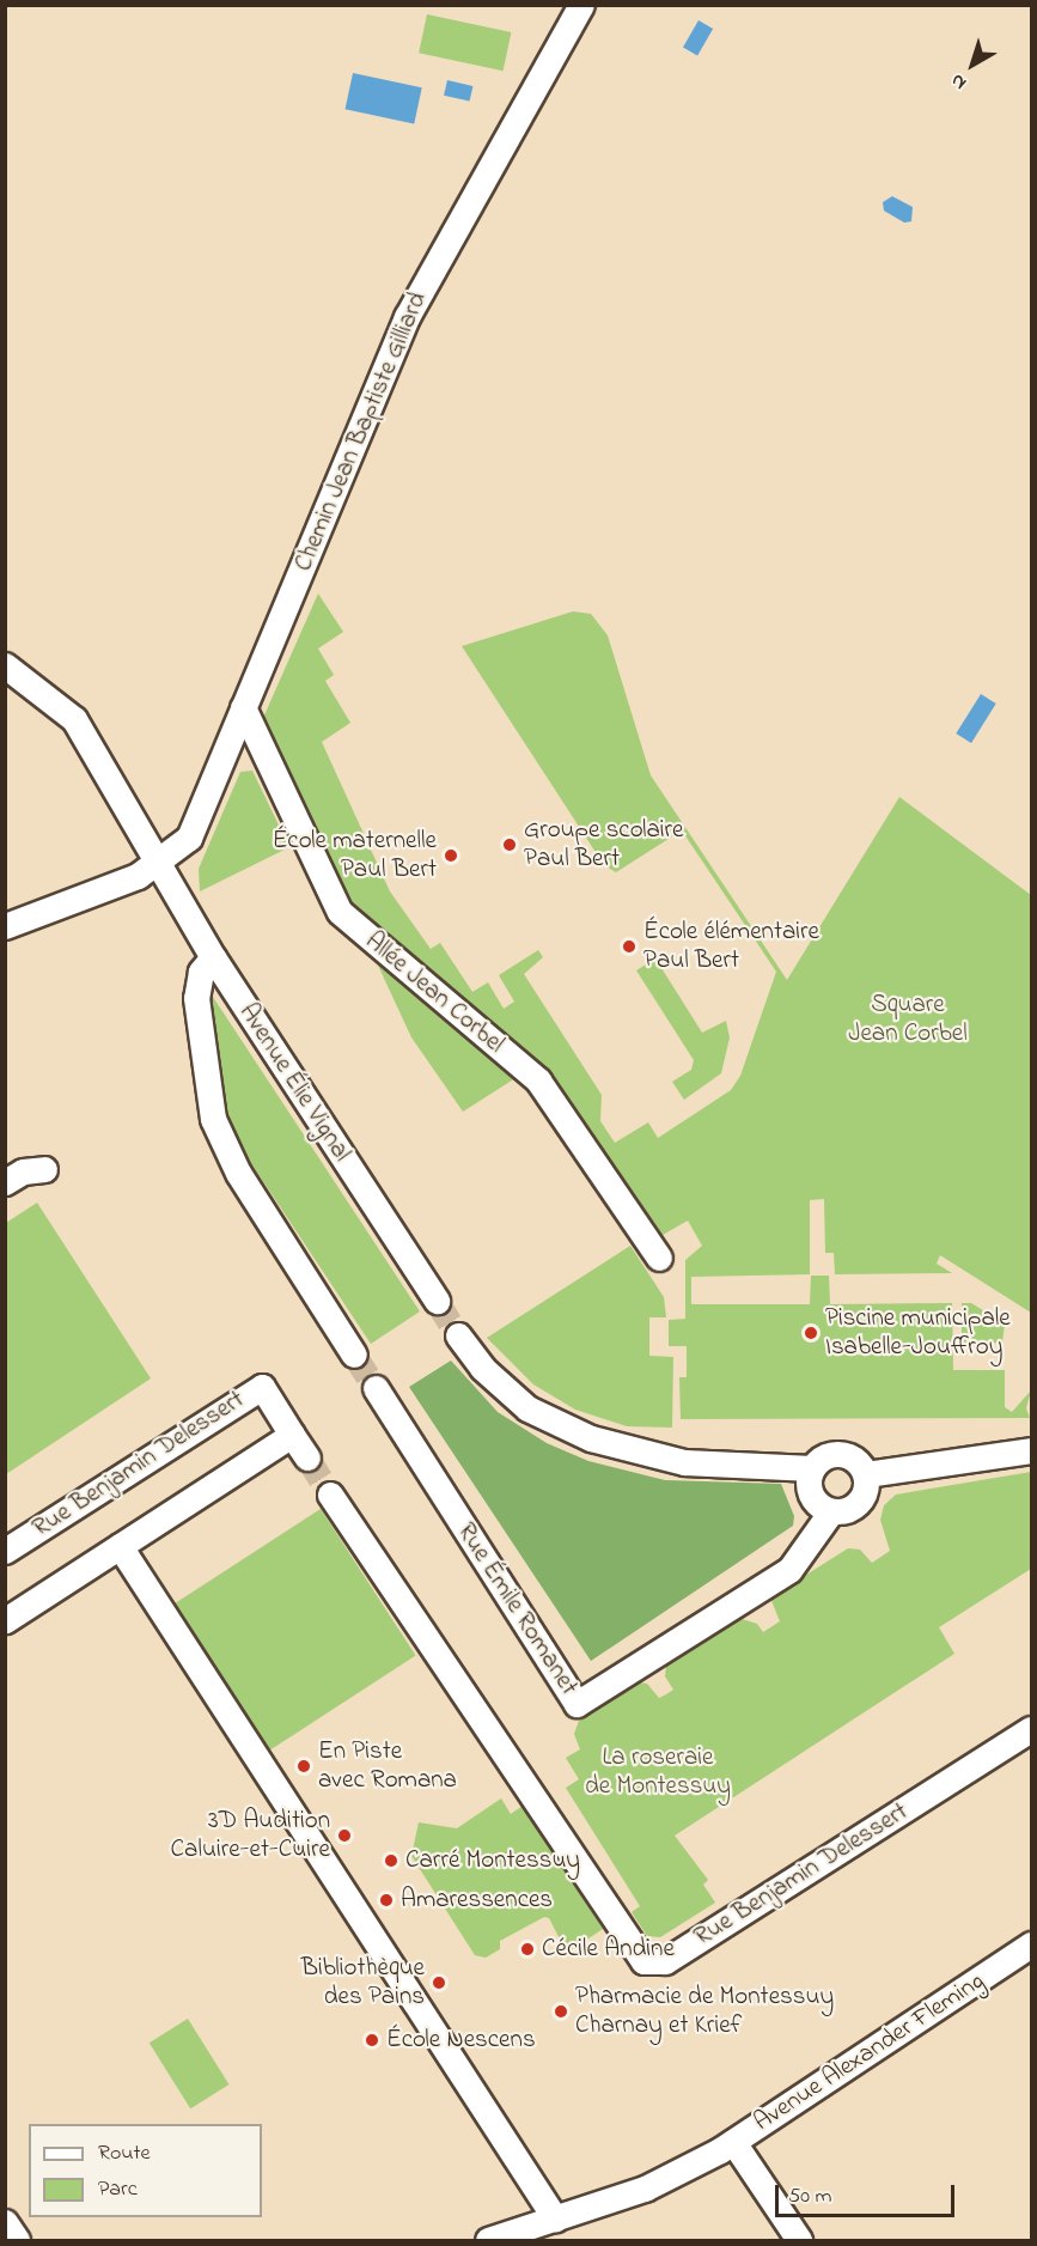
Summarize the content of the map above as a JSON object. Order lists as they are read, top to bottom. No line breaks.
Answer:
{"streets":{"street":["Chemin Jean Baptiste Gilliard","Allée Jean Corbel","Avenue Élie Vignal","Rue Benjamin Delessert","Rue Émile Romanet","Avenue Alexander Fleming"]},"crossings":[["Chemin Jean Baptiste Gilliard","Allée Jean Corbel"],["Chemin Jean Baptiste Gilliard","Avenue Élie Vignal"]],"parks":["Square Jean Corbel","La roseraie de Montessuy"],"places":["Groupe scolaire Paul Bert","École maternelle Paul Bert","École élémentaire Paul Bert","Piscine municipale Isabelle-Jouffroy","En Piste avec Romana","3D Audition Caluire-et-Cuire","Carré Montessuy","Amaressences","Cécile Andine","Bibliothèque des Pains","Pharmacie de Montessuy Charnay et Krief","École Nescens"],"legend":["Route","Parc"],"scale_bar":"50 m","north":"bottom left"}
